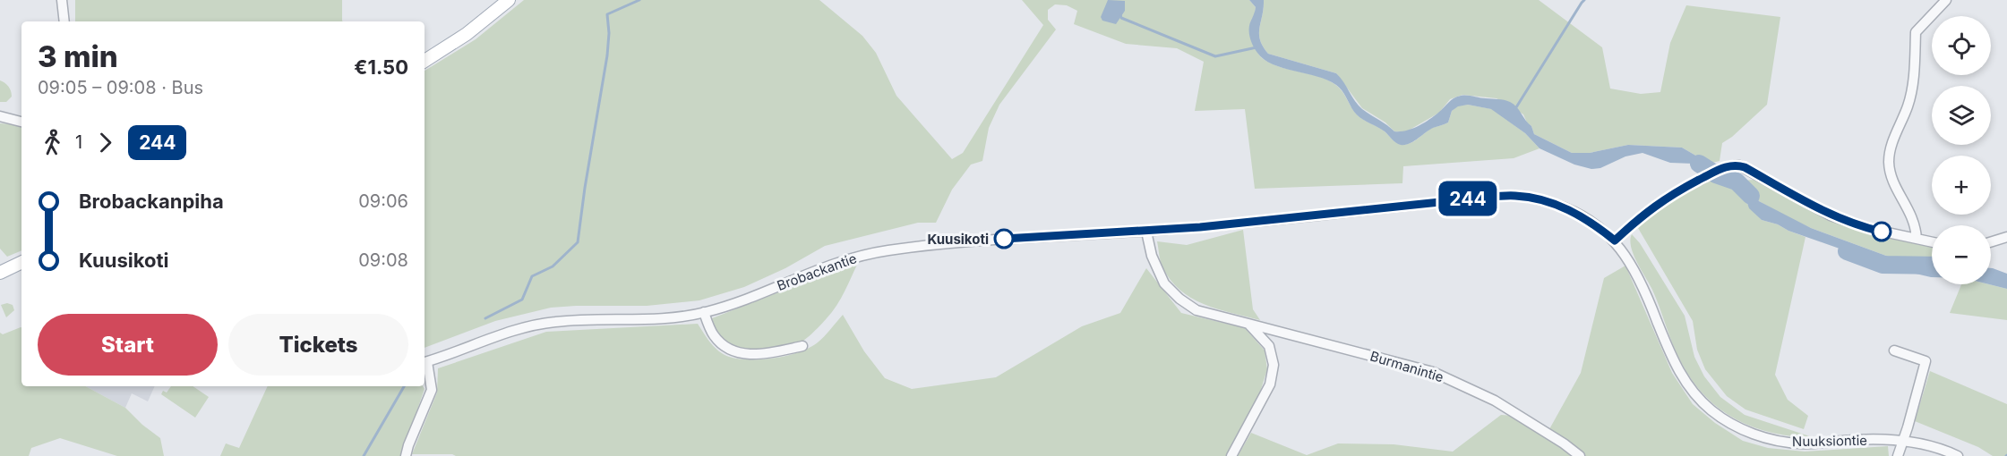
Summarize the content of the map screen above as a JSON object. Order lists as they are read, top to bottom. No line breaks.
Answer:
{"streets":{"street":["Brobackantie","Burmanintie","Nuuksiontie"]},"crossings":[["Brobackantie","Burmanintie"],["Brobackantie","Nuuksiontie"]],"places":["Kuusikoti"],"lines":["bus line 244"],"page":{"on_map":"244","map_buttons":["+","−"],"heading":["3 min","09:05 – 09:08 · Bus","€1.50"],"legs":["1","244"],"list":[{"name":"Brobackanpiha","value":"09:06"},{"name":"Kuusikoti","value":"09:08"}],"buttons":["Start","Tickets"]}}
